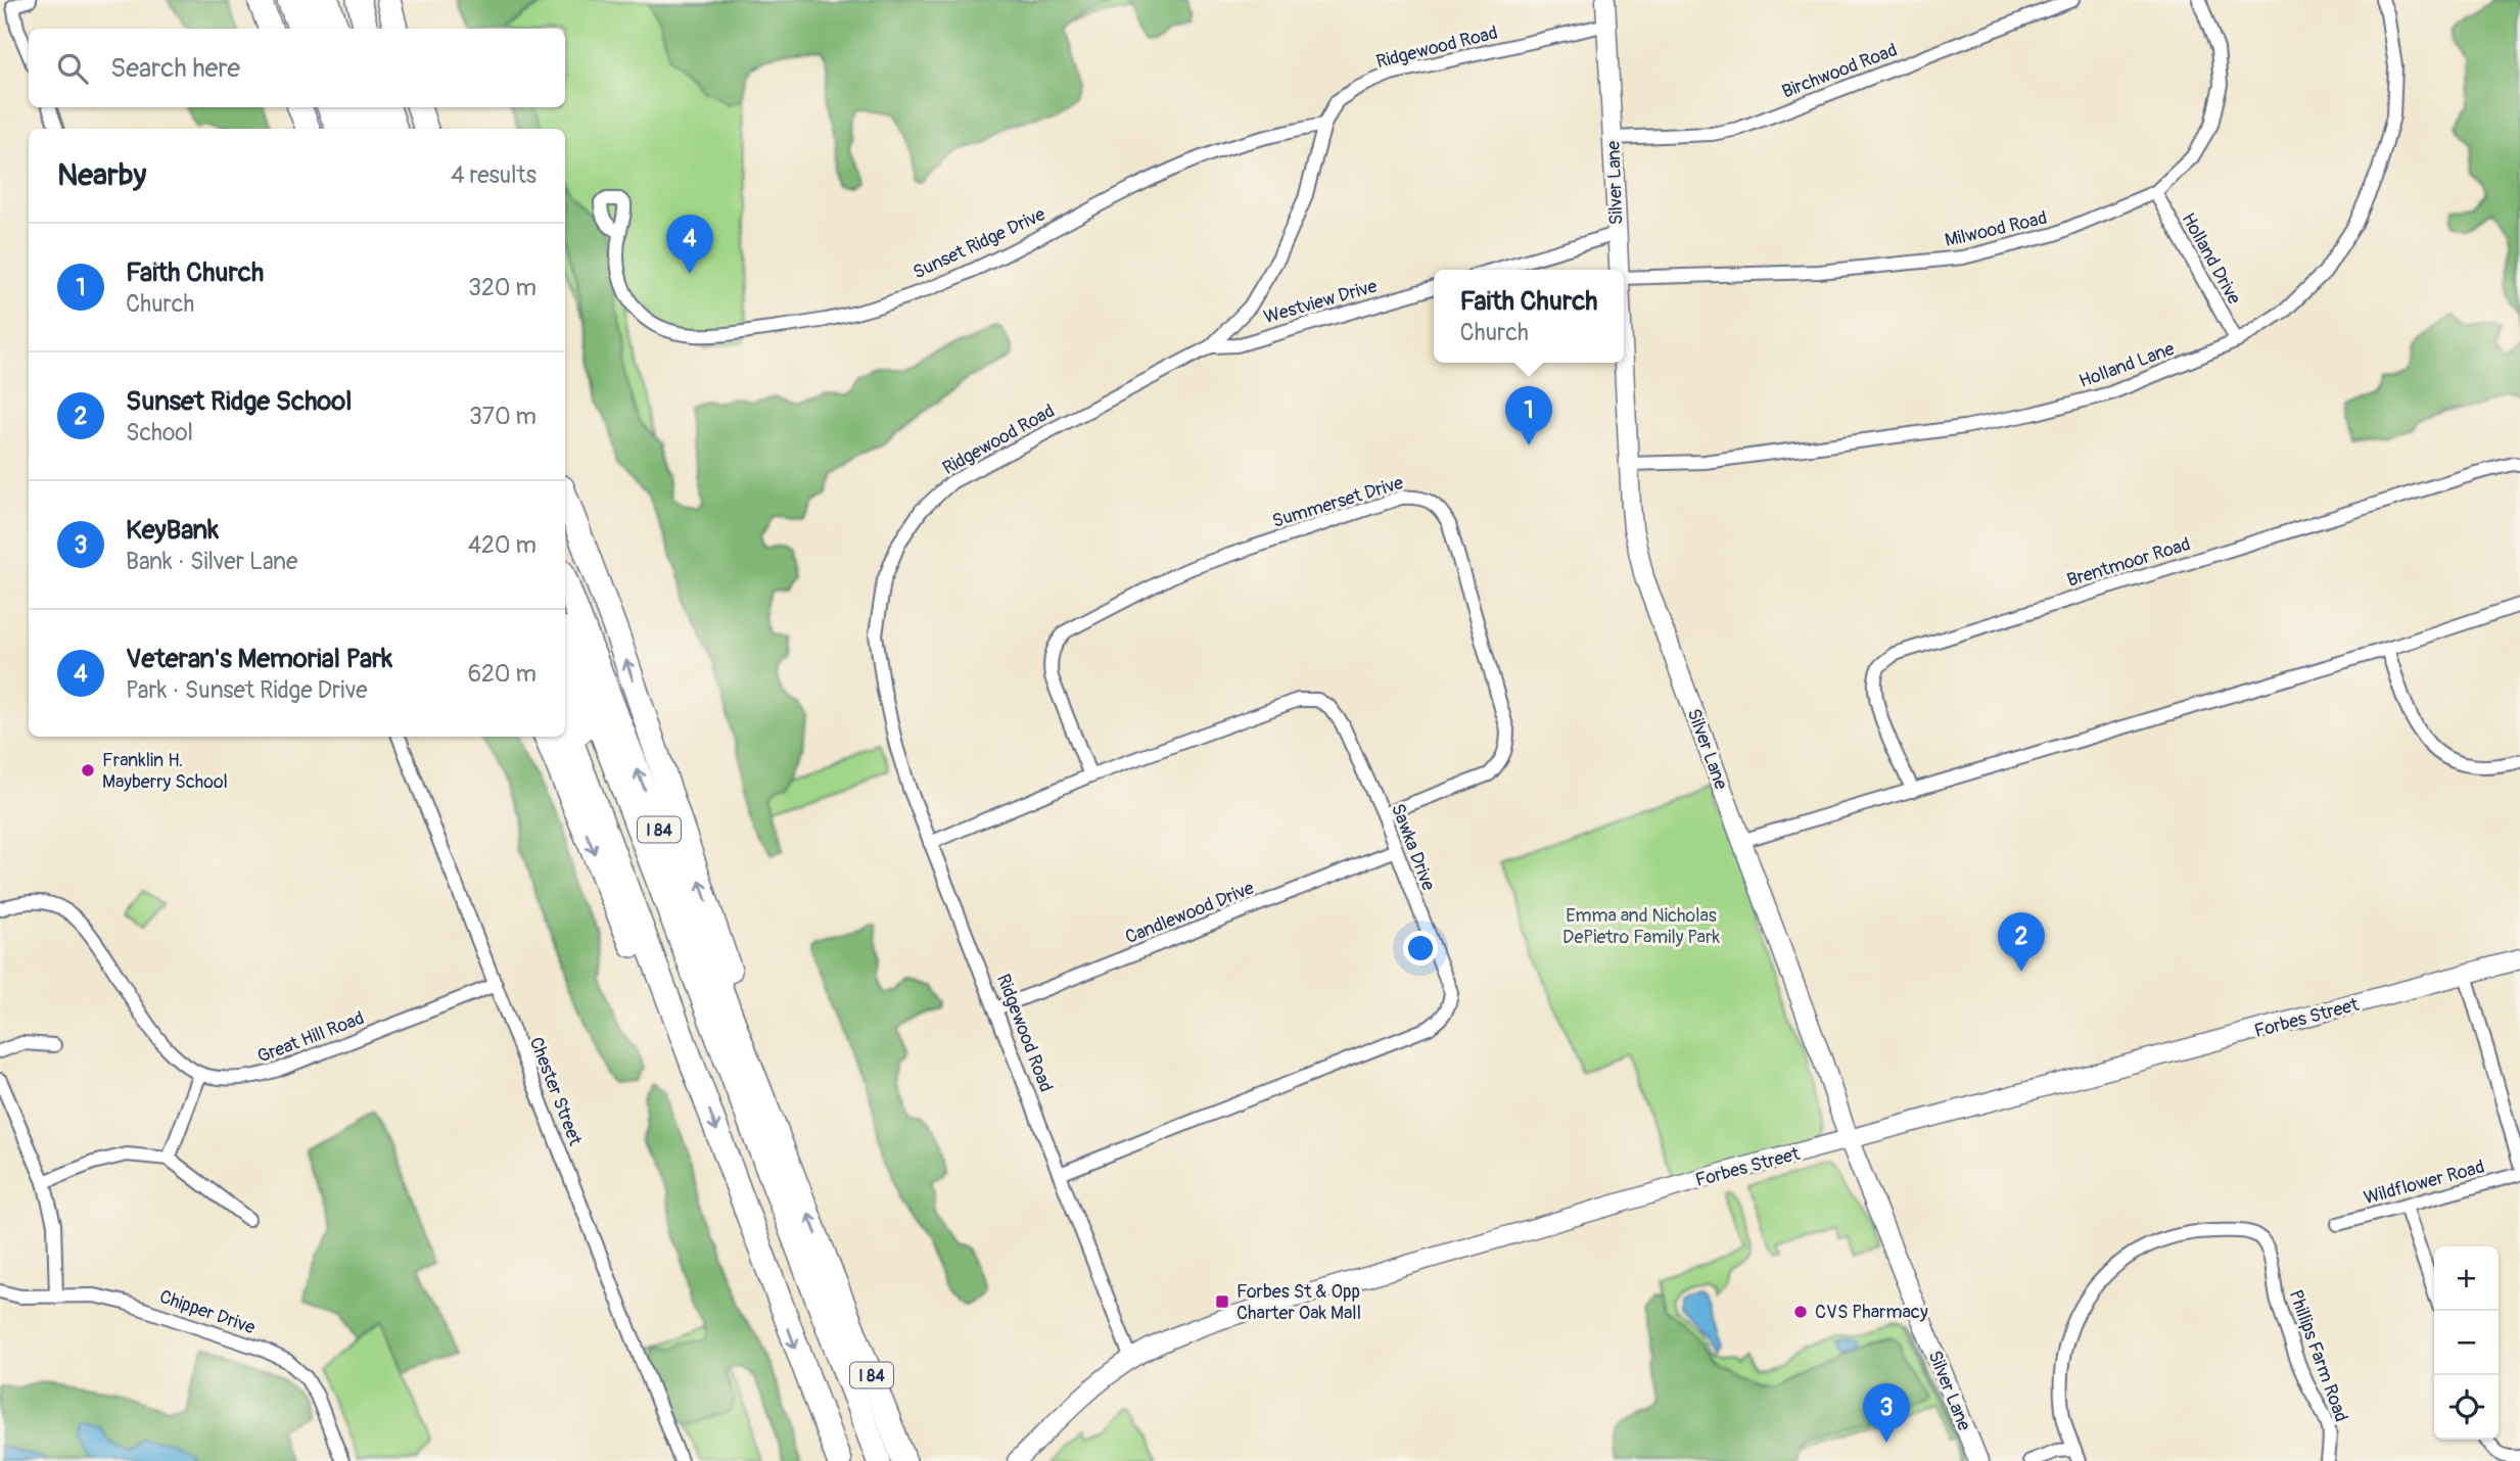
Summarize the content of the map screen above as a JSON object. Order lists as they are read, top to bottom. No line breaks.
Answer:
{"streets":{"highway":["I 84"],"main road":["Silver Lane","Forbes Street"],"street":["Ridgewood Road","Birchwood Road","Milwood Road","Sunset Ridge Drive","Holland Drive","Westview Drive","Holland Lane","Summerset Drive","Brentmoor Road","Sawka Drive","Candlewood Drive","Great Hill Road","Chester Street","Wildflower Road","Chipper Drive","Phillips Farm Road"]},"crossings":[["Ridgewood Road","Silver Lane"],["Ridgewood Road","Sunset Ridge Drive"],["Ridgewood Road","Westview Drive"],["Ridgewood Road","Sawka Drive"],["Ridgewood Road","Candlewood Drive"],["Ridgewood Road","Forbes Street"],["Birchwood Road","Silver Lane"],["Silver Lane","Holland Lane"],["Silver Lane","Forbes Street"],["Milwood Road","Holland Drive"],["Holland Drive","Holland Lane"],["Summerset Drive","Sawka Drive"],["Sawka Drive","Candlewood Drive"],["Great Hill Road","Chester Street"]],"parks":["Emma and Nicholas DePietro Family Park"],"places":{"other":["Franklin H. Mayberry School","CVS Pharmacy"],"transit":["Forbes St & Opp Charter Oak Mall"]},"page":{"search":"Search here","heading":["Nearby","4 results"],"pins":["4","1","2","3"],"list":[{"mark":"1","name":"Faith Church","note":"Church","value":"320 m"},{"mark":"2","name":"Sunset Ridge School","note":"School","value":"370 m"},{"mark":"3","name":"KeyBank","note":"Bank · Silver Lane","value":"420 m"},{"mark":"4","name":"Veteran's Memorial Park","note":"Park · Sunset Ridge Drive","value":"620 m"}],"popup":["Faith Church","Church"],"map_buttons":["+","−"]}}
